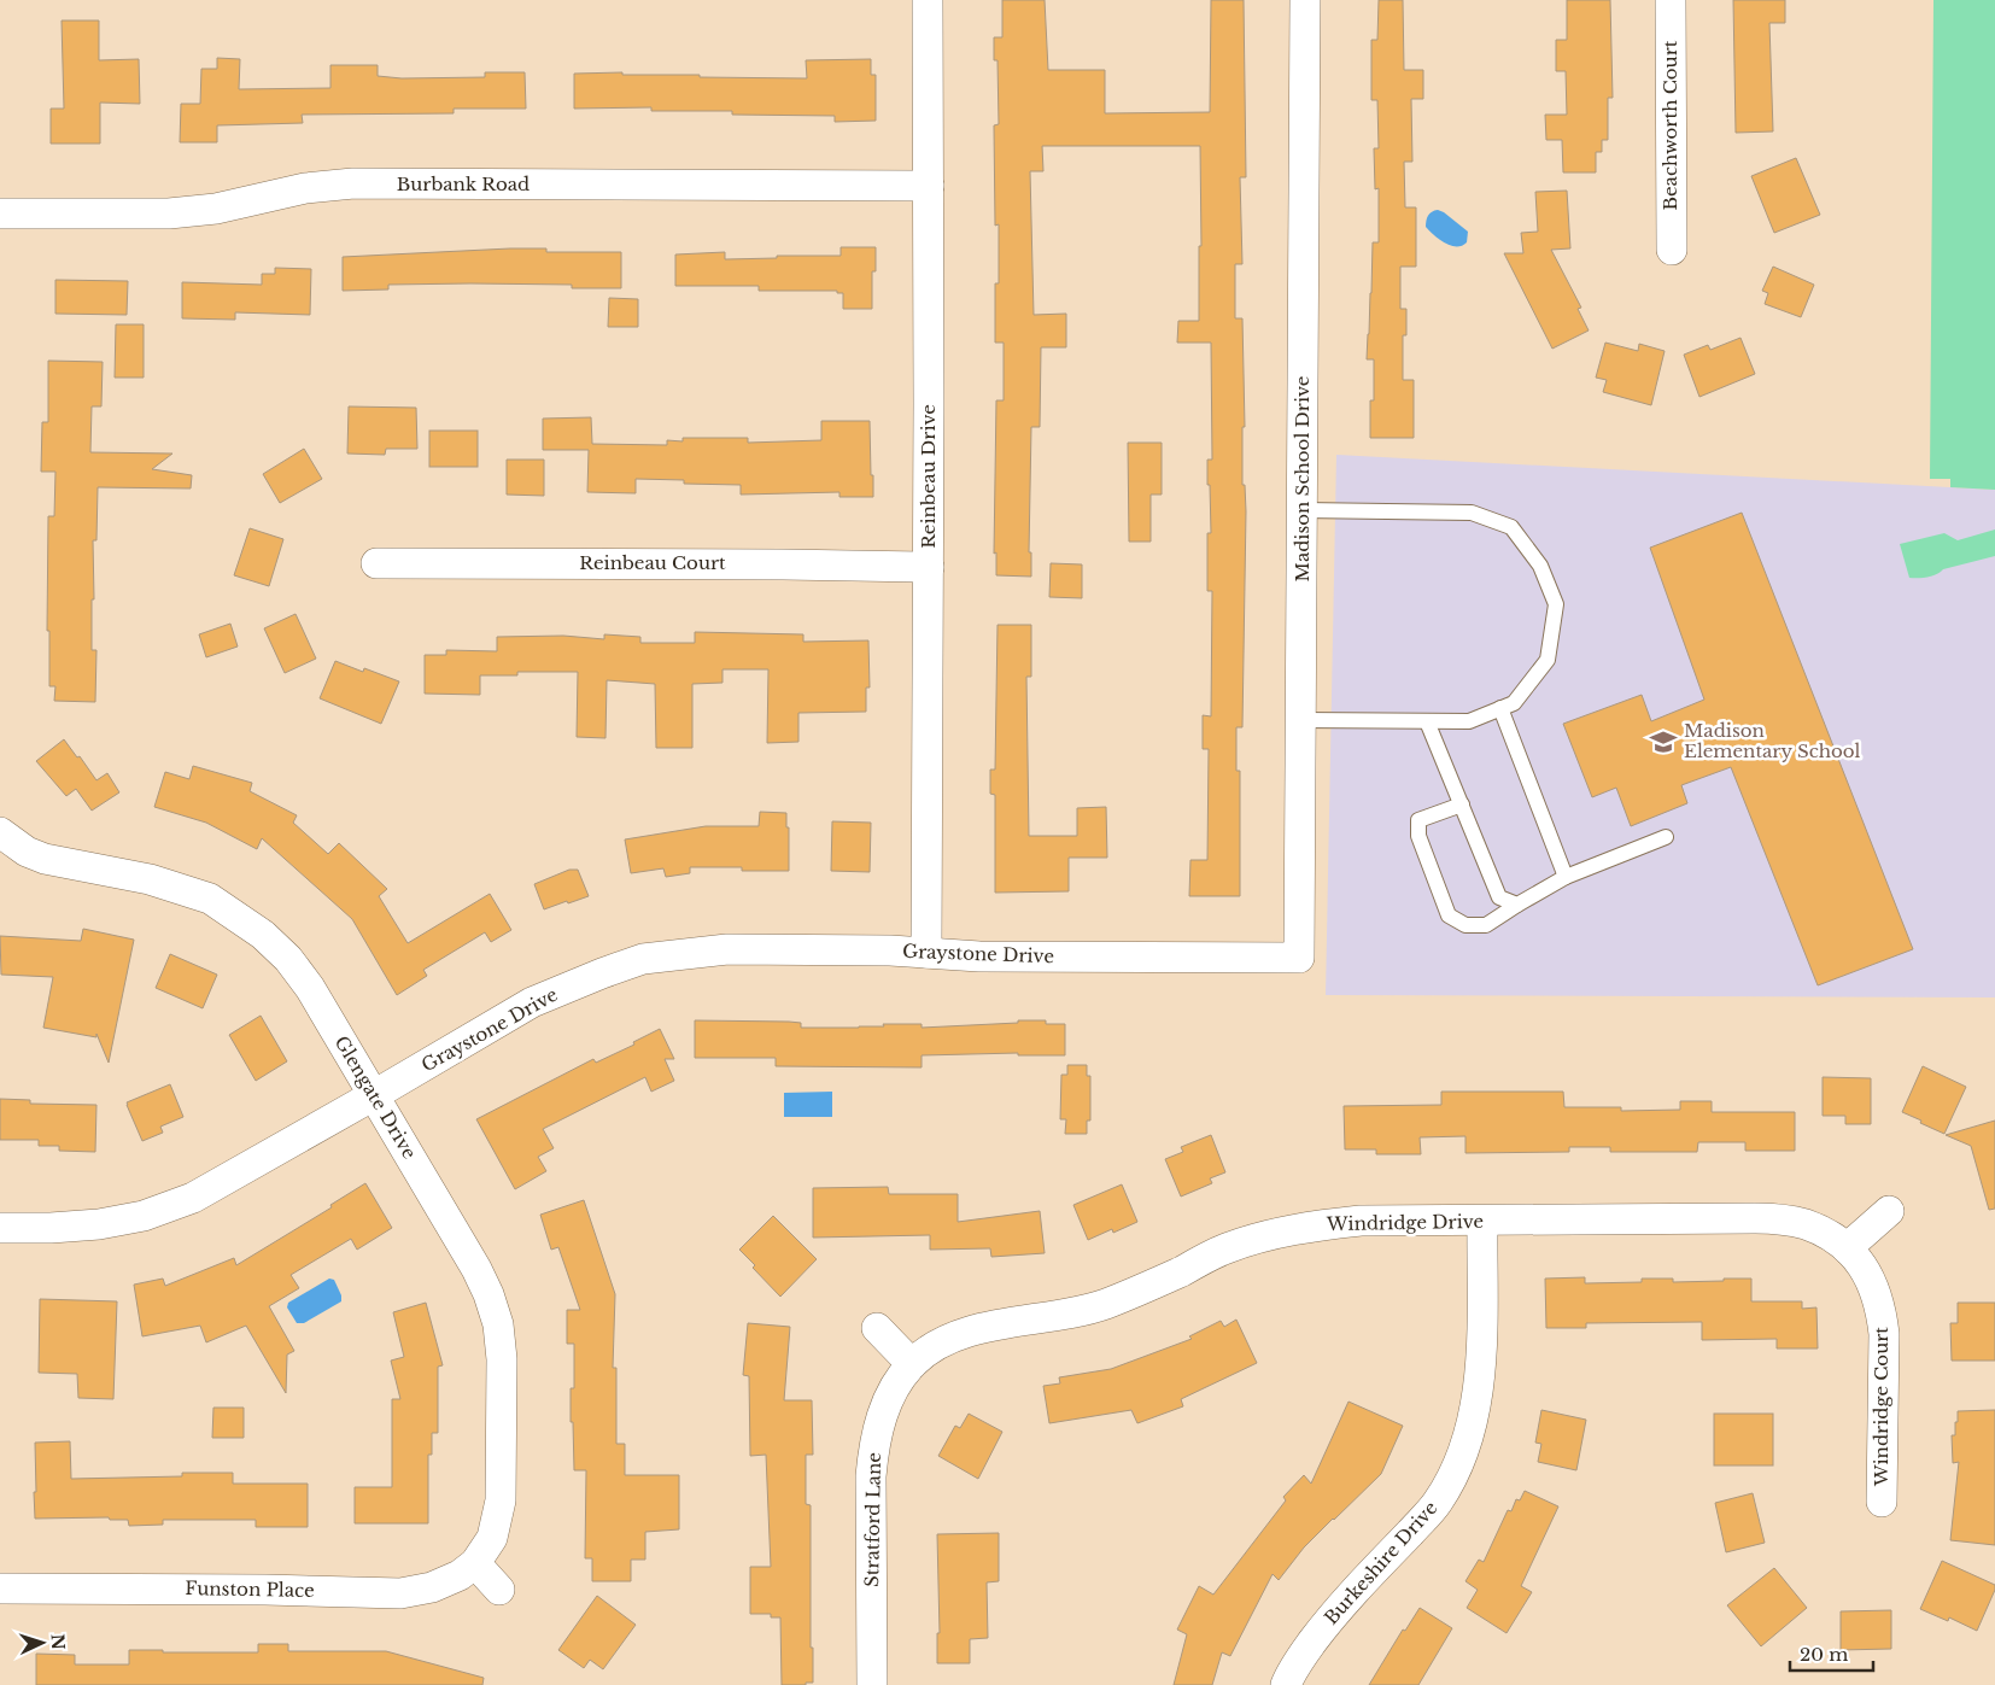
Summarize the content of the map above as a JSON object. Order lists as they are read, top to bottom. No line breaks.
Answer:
{"streets":{"street":["Beachworth Court","Burbank Road","Reinbeau Drive","Madison School Drive","Reinbeau Court","Graystone Drive","Glengate Drive","Windridge Drive","Windridge Court","Stratford Lane","Burkeshire Drive","Funston Place"]},"crossings":[["Burbank Road","Reinbeau Drive"],["Reinbeau Drive","Reinbeau Court"],["Reinbeau Drive","Graystone Drive"],["Madison School Drive","Graystone Drive"],["Graystone Drive","Glengate Drive"],["Glengate Drive","Funston Place"],["Windridge Drive","Windridge Court"],["Windridge Drive","Stratford Lane"],["Windridge Drive","Burkeshire Drive"]],"places":{"school or university":["Madison Elementary School"]},"scale_bar":"20 m","north":"right"}
